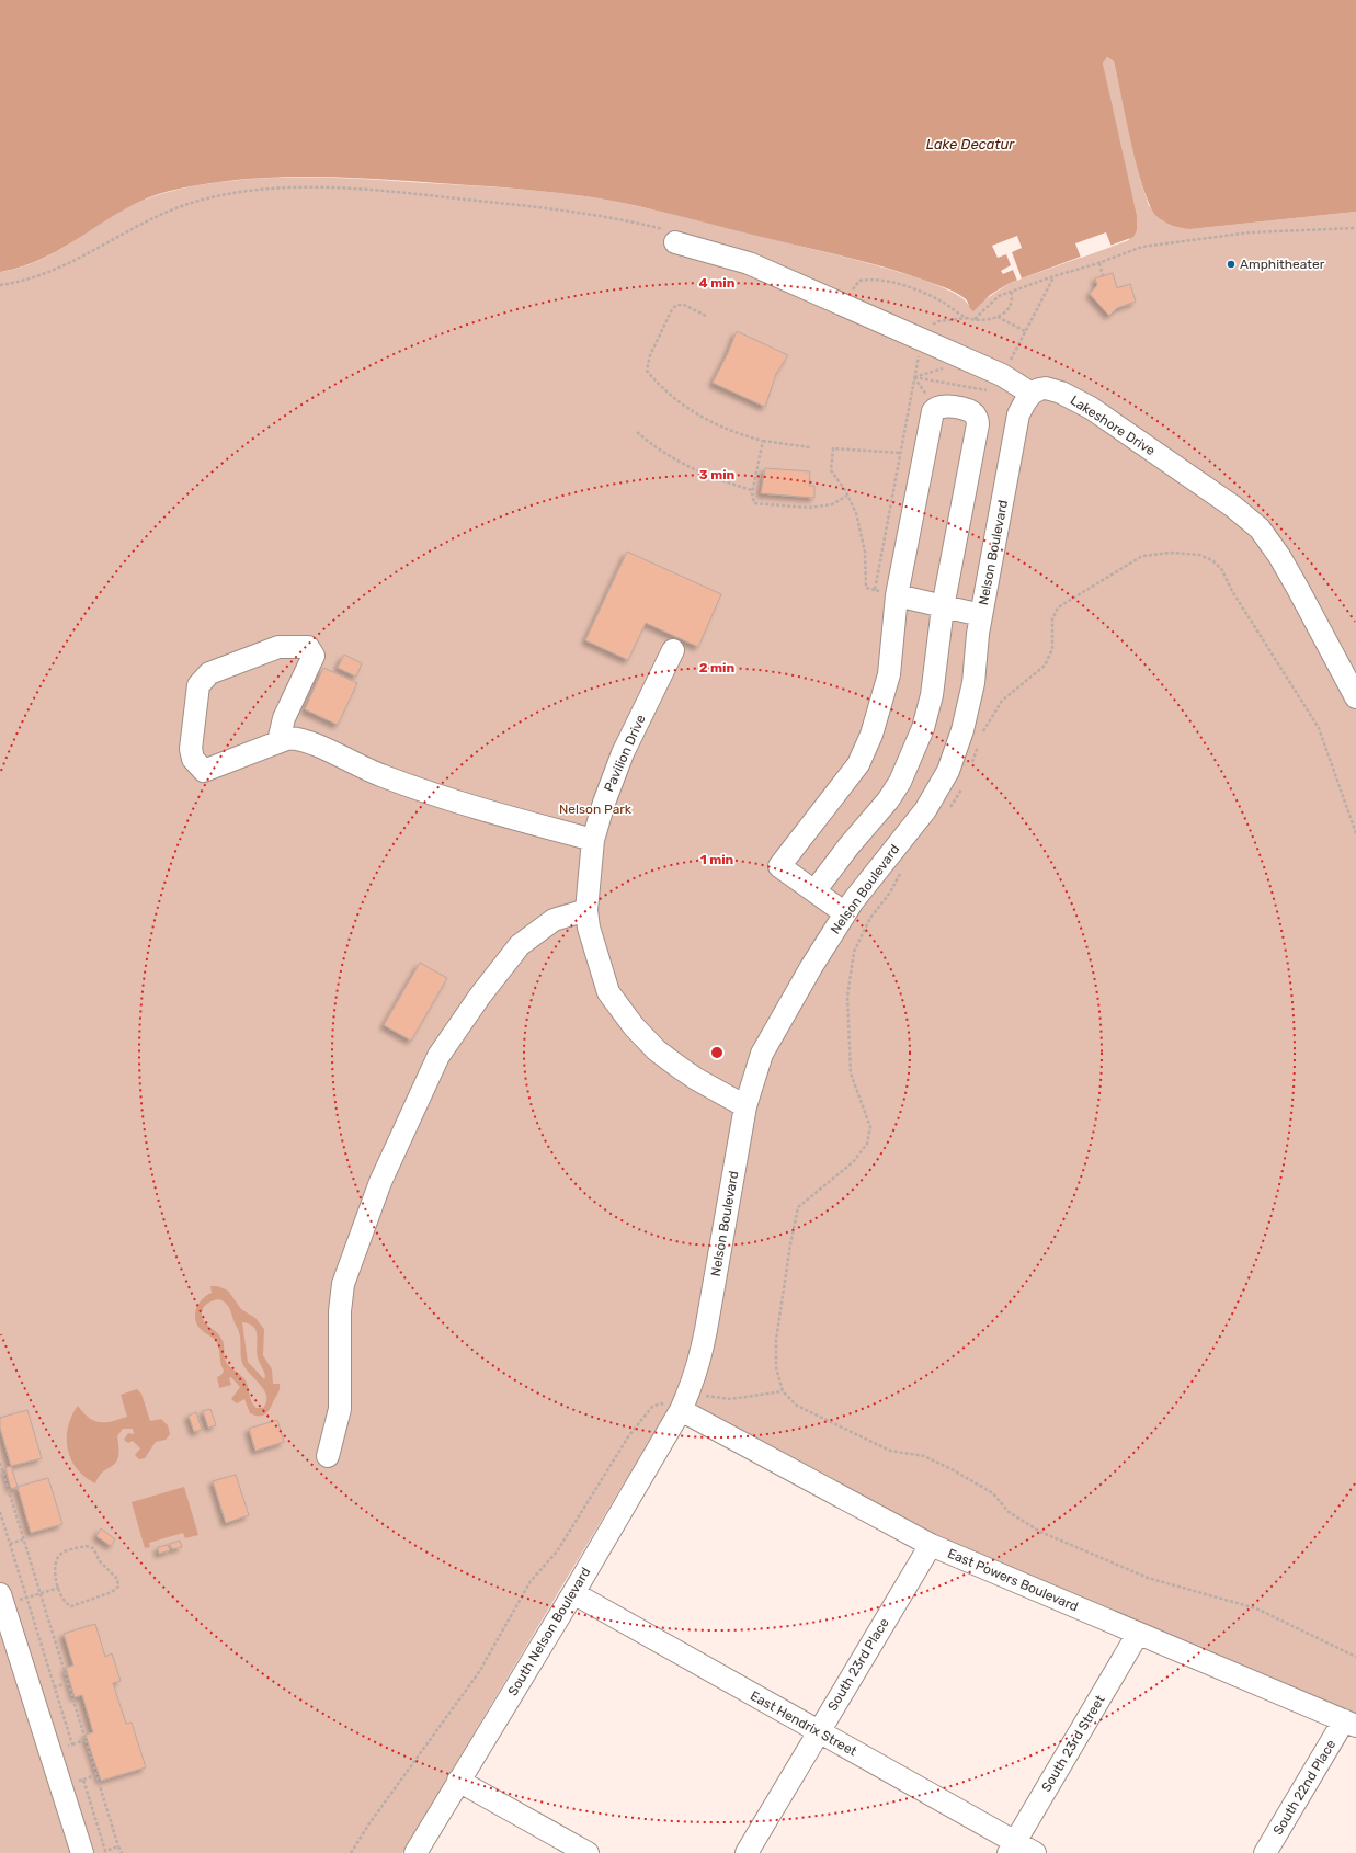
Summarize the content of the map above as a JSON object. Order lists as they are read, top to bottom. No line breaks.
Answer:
{"streets":{"street":["Lakeshore Drive","Nelson Boulevard","Pavilion Drive","East Powers Boulevard","South Nelson Boulevard","South 23rd Place","East Hendrix Street","South 23rd Street","South 22nd Place"]},"crossings":[["Lakeshore Drive","Nelson Boulevard"],["Nelson Boulevard","Pavilion Drive"],["Nelson Boulevard","East Powers Boulevard"],["Nelson Boulevard","South Nelson Boulevard"],["East Powers Boulevard","South Nelson Boulevard"],["East Powers Boulevard","South 23rd Place"],["East Powers Boulevard","South 23rd Street"],["East Powers Boulevard","South 22nd Place"],["South Nelson Boulevard","East Hendrix Street"],["South 23rd Place","East Hendrix Street"],["East Hendrix Street","South 23rd Street"]],"water":["Lake Decatur"],"parks":["Nelson Park"],"places":["Amphitheater"],"rings":["4 min","3 min","2 min","1 min"]}
